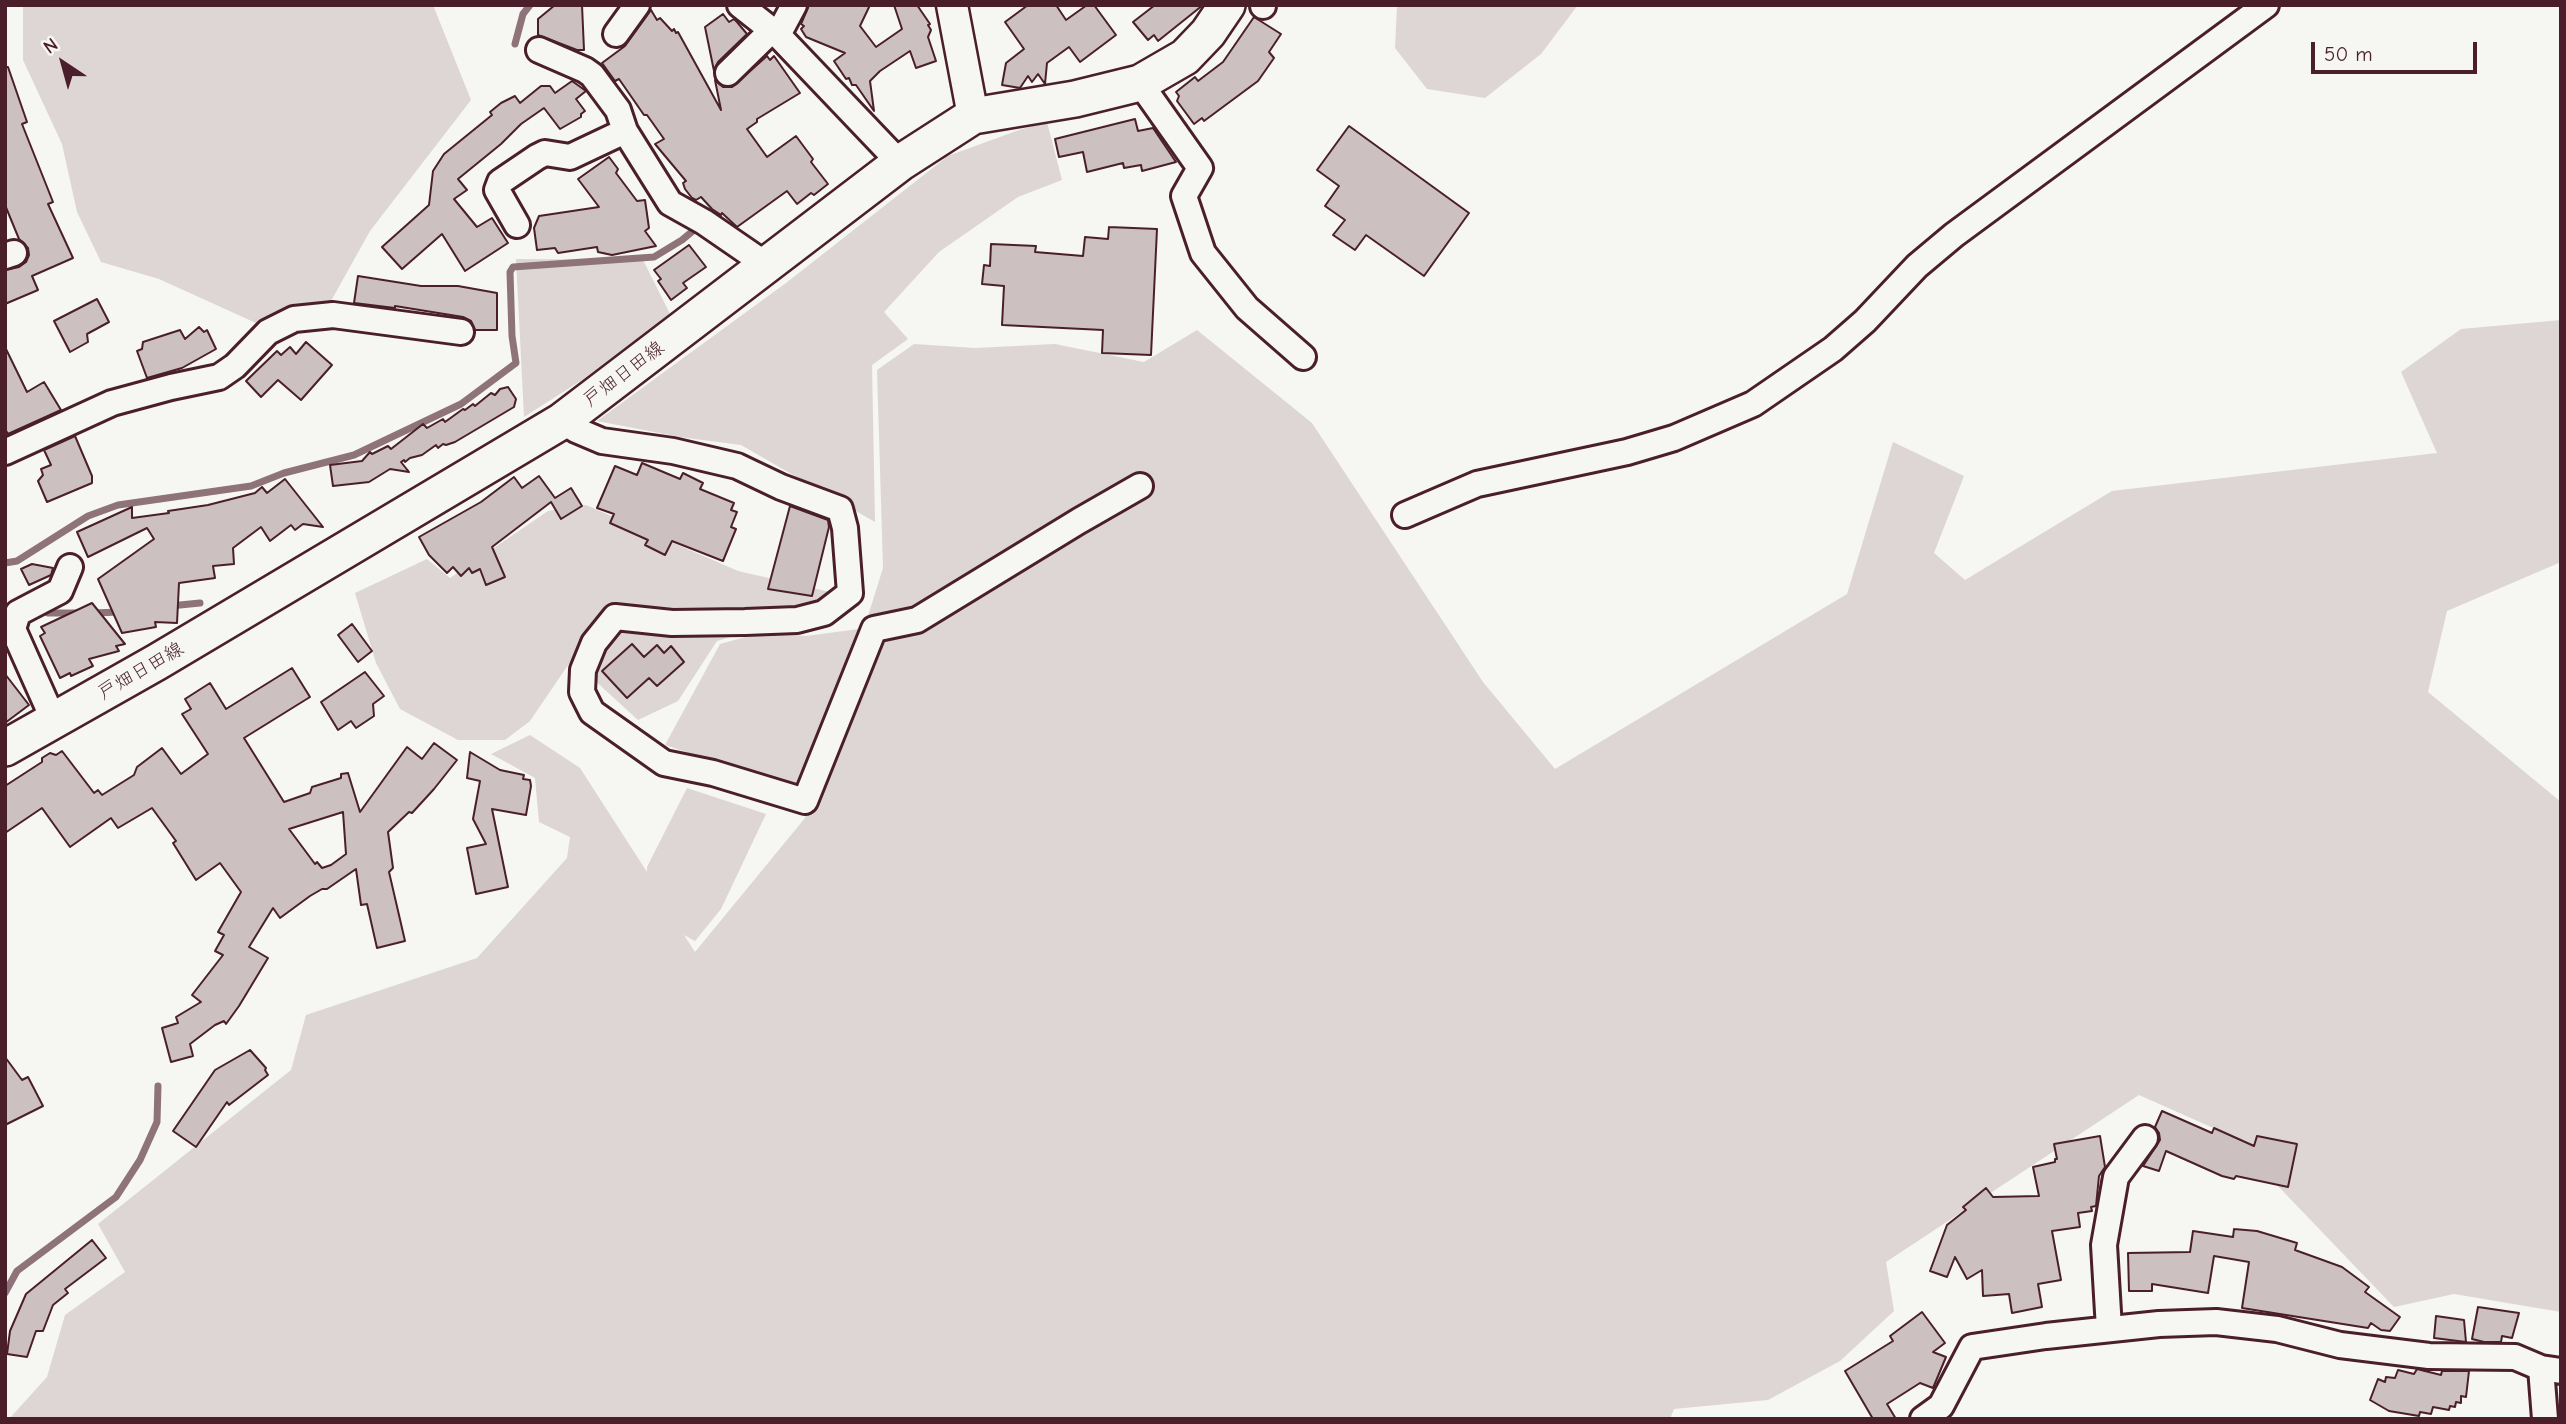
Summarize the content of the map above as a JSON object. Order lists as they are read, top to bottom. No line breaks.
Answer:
{"streets":{"main road":["戸畑日田線"]},"scale_bar":"50 m","north":"top left"}
